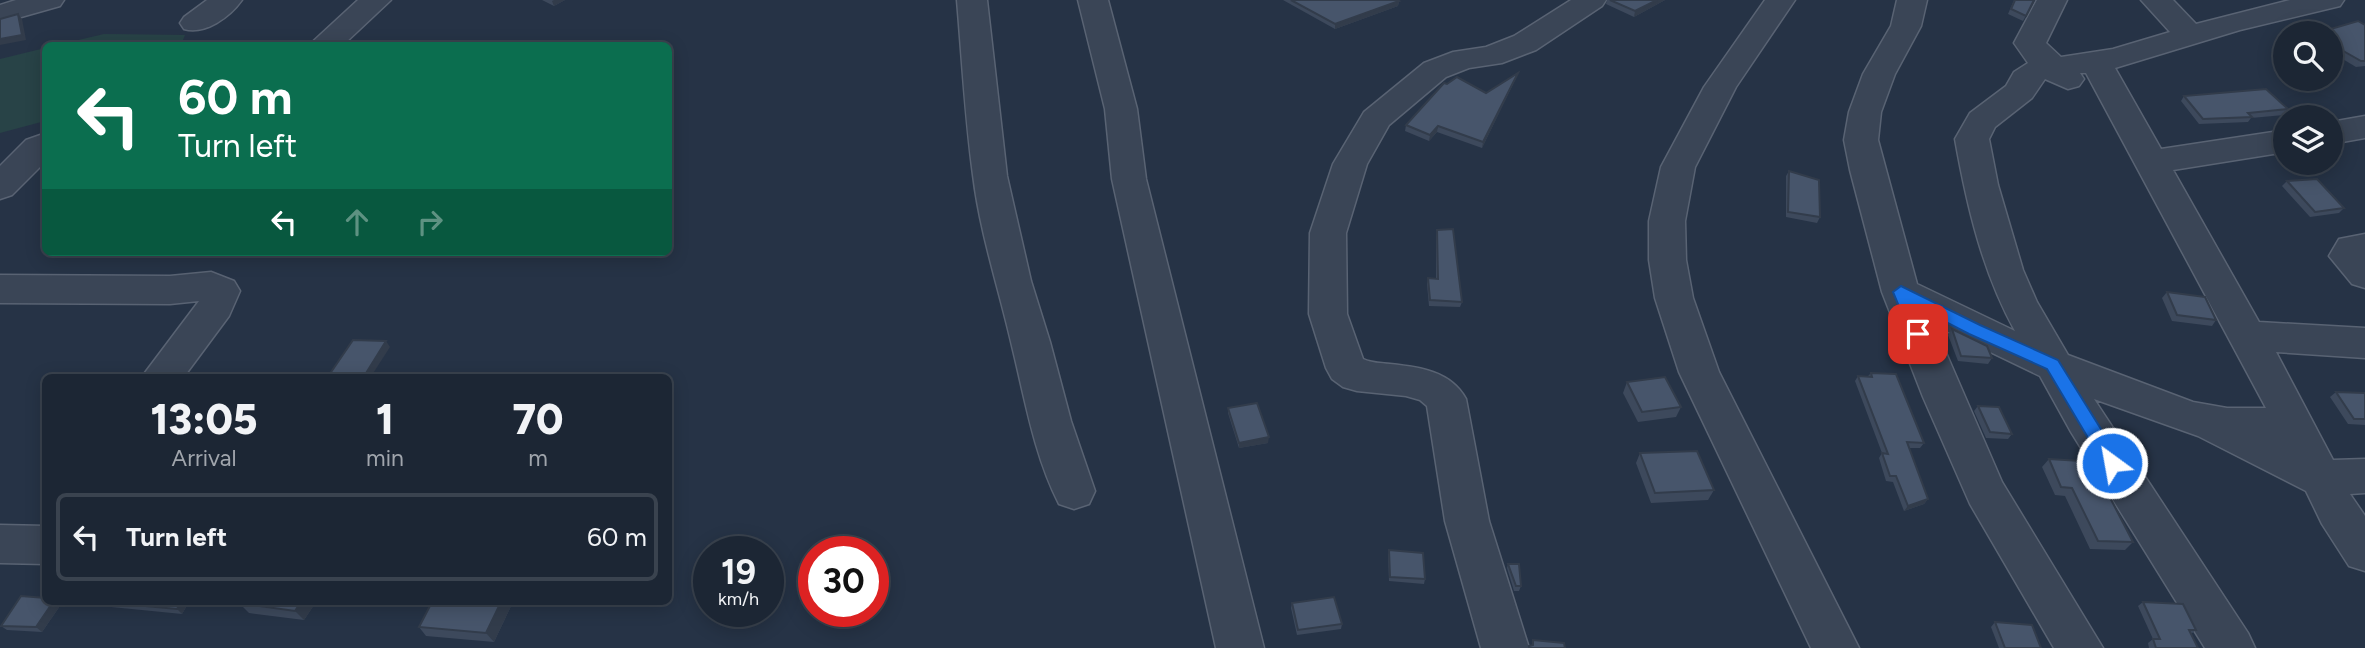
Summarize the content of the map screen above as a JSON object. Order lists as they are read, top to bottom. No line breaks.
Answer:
{"page":{"turn":["60 m","Turn left"],"eta":["13:05","Arrival","1","min","70","m"],"list":[{"name":"Turn left","value":"60 m"}],"speed":"19 km/h","limit":"30"}}
